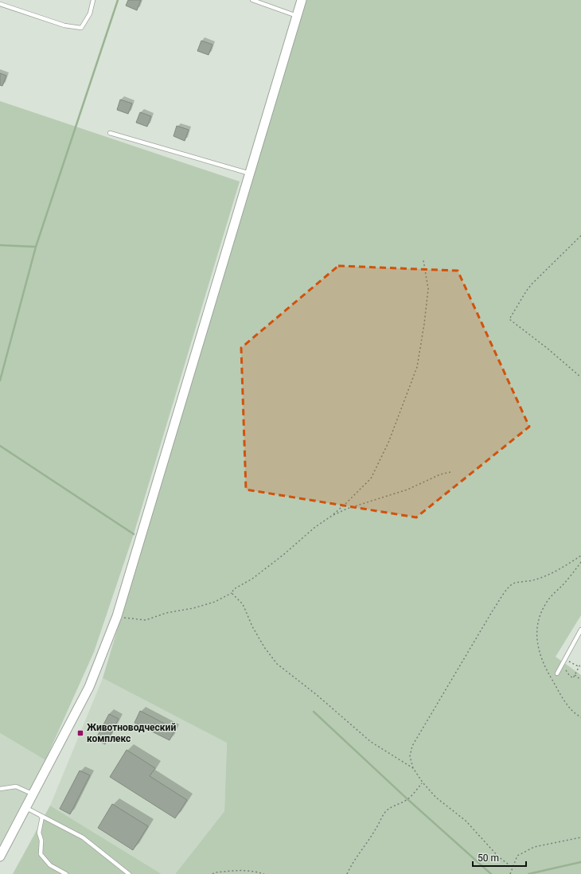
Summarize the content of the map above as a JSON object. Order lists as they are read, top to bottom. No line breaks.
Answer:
{"places":{"transit":["Животноводческий комплекс"]},"scale_bar":"50 m"}
